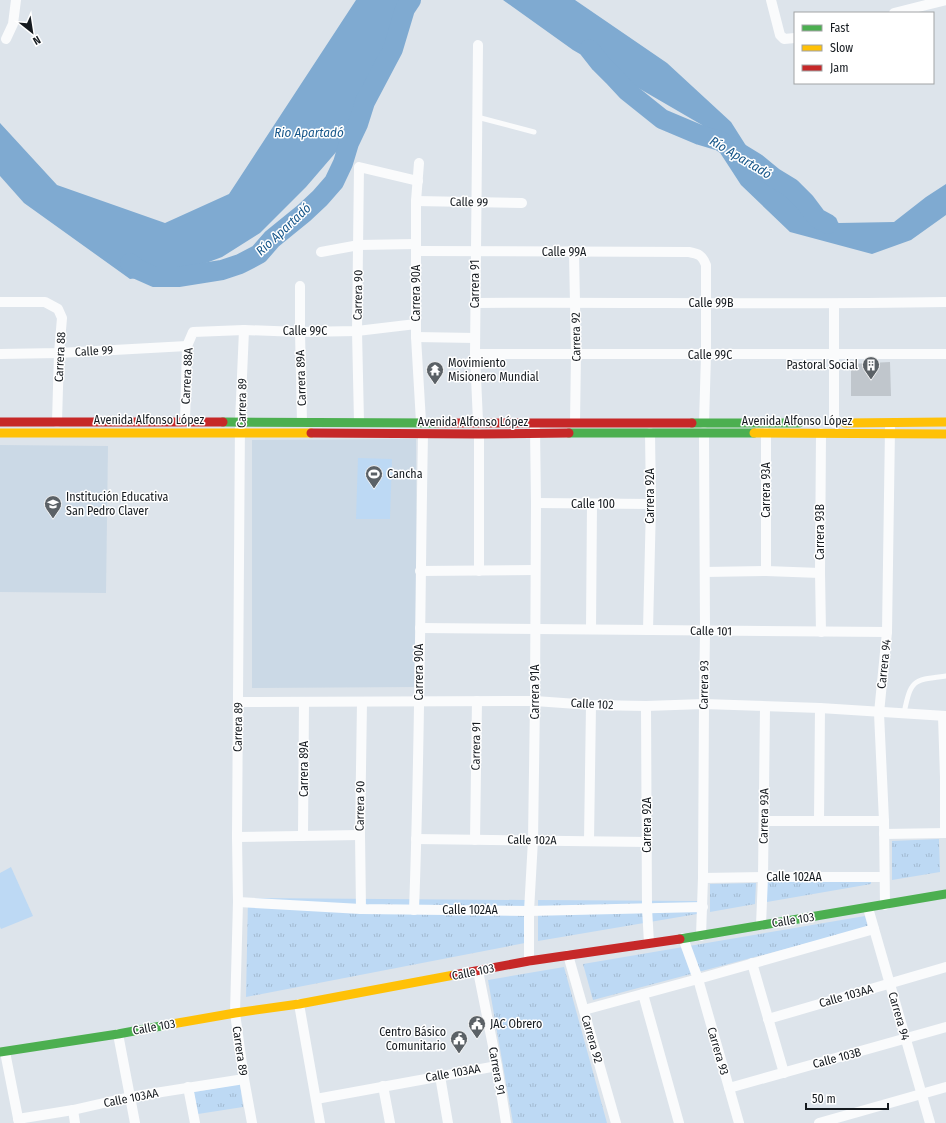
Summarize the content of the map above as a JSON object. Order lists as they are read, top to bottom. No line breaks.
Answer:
{"streets":{"street":["Calle 99","Calle 99A","Carrera 91","Carrera 90A","Carrera 90","Calle 99B","Calle 99C","Carrera 92","Carrera 88","Carrera 88A","Carrera 89A","Carrera 89","Avenida Alfonso López","Carrera 93A","Carrera 92A","Calle 100","Carrera 93B","Calle 101","Carrera 94","Carrera 93","Carrera 91A","Calle 102","Calle 102A","Calle 102AA","Calle 103","Calle 103AA","Calle 103B"]},"crossings":[["Calle 99","Carrera 91"],["Calle 99","Carrera 90A"],["Calle 99","Carrera 88"],["Calle 99","Carrera 88A"],["Calle 99A","Carrera 91"],["Calle 99A","Carrera 90A"],["Calle 99A","Carrera 90"],["Calle 99A","Calle 99B"],["Calle 99A","Carrera 92"],["Carrera 91","Calle 99B"],["Carrera 91","Calle 99C"],["Carrera 91","Avenida Alfonso López"],["Carrera 91","Calle 102"],["Carrera 91","Calle 102A"],["Carrera 91","Calle 103"],["Carrera 91","Calle 103AA"],["Carrera 90A","Carrera 90"],["Carrera 90A","Calle 99C"],["Carrera 90A","Avenida Alfonso López"],["Carrera 90A","Calle 101"],["Carrera 90A","Calle 102"],["Carrera 90A","Calle 102A"],["Carrera 90A","Calle 102AA"],["Carrera 90","Calle 99C"],["Carrera 90","Avenida Alfonso López"],["Carrera 90","Calle 102"],["Carrera 90","Calle 102AA"],["Calle 99B","Carrera 92"],["Calle 99C","Carrera 92"],["Calle 99C","Carrera 88A"],["Calle 99C","Carrera 89A"],["Calle 99C","Carrera 89"],["Carrera 92","Avenida Alfonso López"],["Carrera 92","Calle 103"],["Carrera 88","Avenida Alfonso López"],["Carrera 88A","Avenida Alfonso López"],["Carrera 89A","Avenida Alfonso López"],["Carrera 89A","Calle 102"],["Carrera 89","Avenida Alfonso López"],["Carrera 89","Calle 102"],["Carrera 89","Calle 102AA"],["Carrera 89","Calle 103"],["Carrera 89","Calle 103AA"],["Avenida Alfonso López","Carrera 93A"],["Avenida Alfonso López","Carrera 92A"],["Avenida Alfonso López","Carrera 93B"],["Avenida Alfonso López","Carrera 94"],["Avenida Alfonso López","Carrera 93"],["Avenida Alfonso López","Carrera 91A"],["Carrera 93A","Calle 102"],["Carrera 93A","Calle 102AA"],["Carrera 93A","Calle 103"],["Carrera 92A","Calle 100"],["Carrera 92A","Calle 101"],["Carrera 92A","Calle 102"],["Carrera 92A","Calle 102A"],["Carrera 92A","Calle 102AA"],["Carrera 92A","Calle 103"],["Calle 100","Carrera 91A"],["Carrera 93B","Calle 101"],["Calle 101","Carrera 94"],["Calle 101","Carrera 93"],["Calle 101","Carrera 91A"],["Carrera 94","Calle 102"],["Carrera 94","Calle 102AA"],["Carrera 94","Calle 103"],["Carrera 94","Calle 103AA"],["Carrera 94","Calle 103B"],["Carrera 93","Calle 102"],["Carrera 93","Calle 102AA"],["Carrera 93","Calle 103"],["Carrera 93","Calle 103B"],["Carrera 91A","Calle 102"],["Carrera 91A","Calle 102A"],["Carrera 91A","Calle 102AA"],["Carrera 91A","Calle 103"]],"water":["Rio Apartadó","Río Apartadó"],"places":{"building":["Pastoral Social"],"temple":["Movimiento Misionero Mundial"],"sports":["Cancha"],"school or university":["Institución Educativa San Pedro Claver"],"public building":["JAC Obrero","Centro Básico Comunitario"]},"legend":["Fast","Slow","Jam"],"scale_bar":"50 m","north":"bottom right"}
